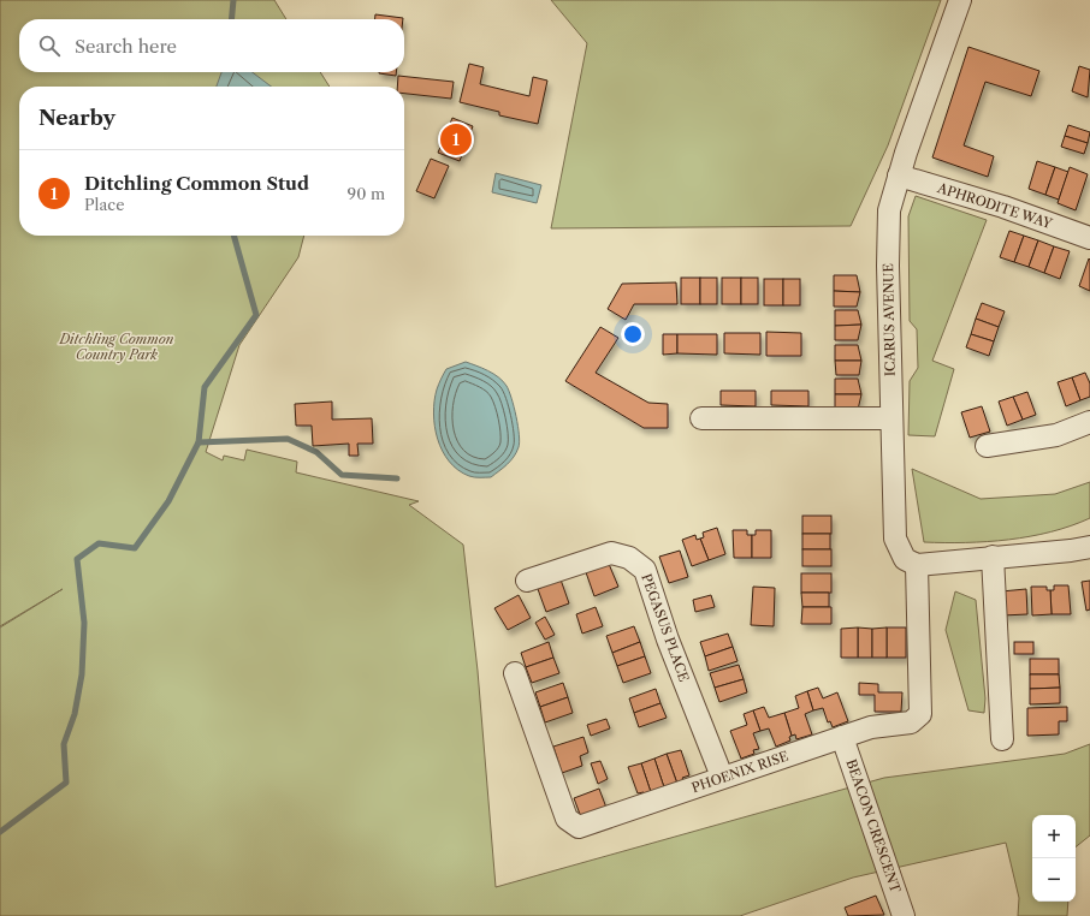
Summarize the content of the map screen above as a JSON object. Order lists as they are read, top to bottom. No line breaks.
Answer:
{"streets":{"street":["APHRODITE WAY","ICARUS AVENUE","PEGASUS PLACE","PHOENIX RISE","BEACON CRESCENT"]},"crossings":[["APHRODITE WAY","ICARUS AVENUE"],["ICARUS AVENUE","PHOENIX RISE"],["PEGASUS PLACE","PHOENIX RISE"],["PHOENIX RISE","BEACON CRESCENT"]],"parks":["Ditchling Common Country Park"],"page":{"search":"Search here","heading":"Nearby","pins":"1","list":[{"mark":"1","name":"Ditchling Common Stud","note":"Place","value":"90 m"}],"map_buttons":["+","−"]}}
